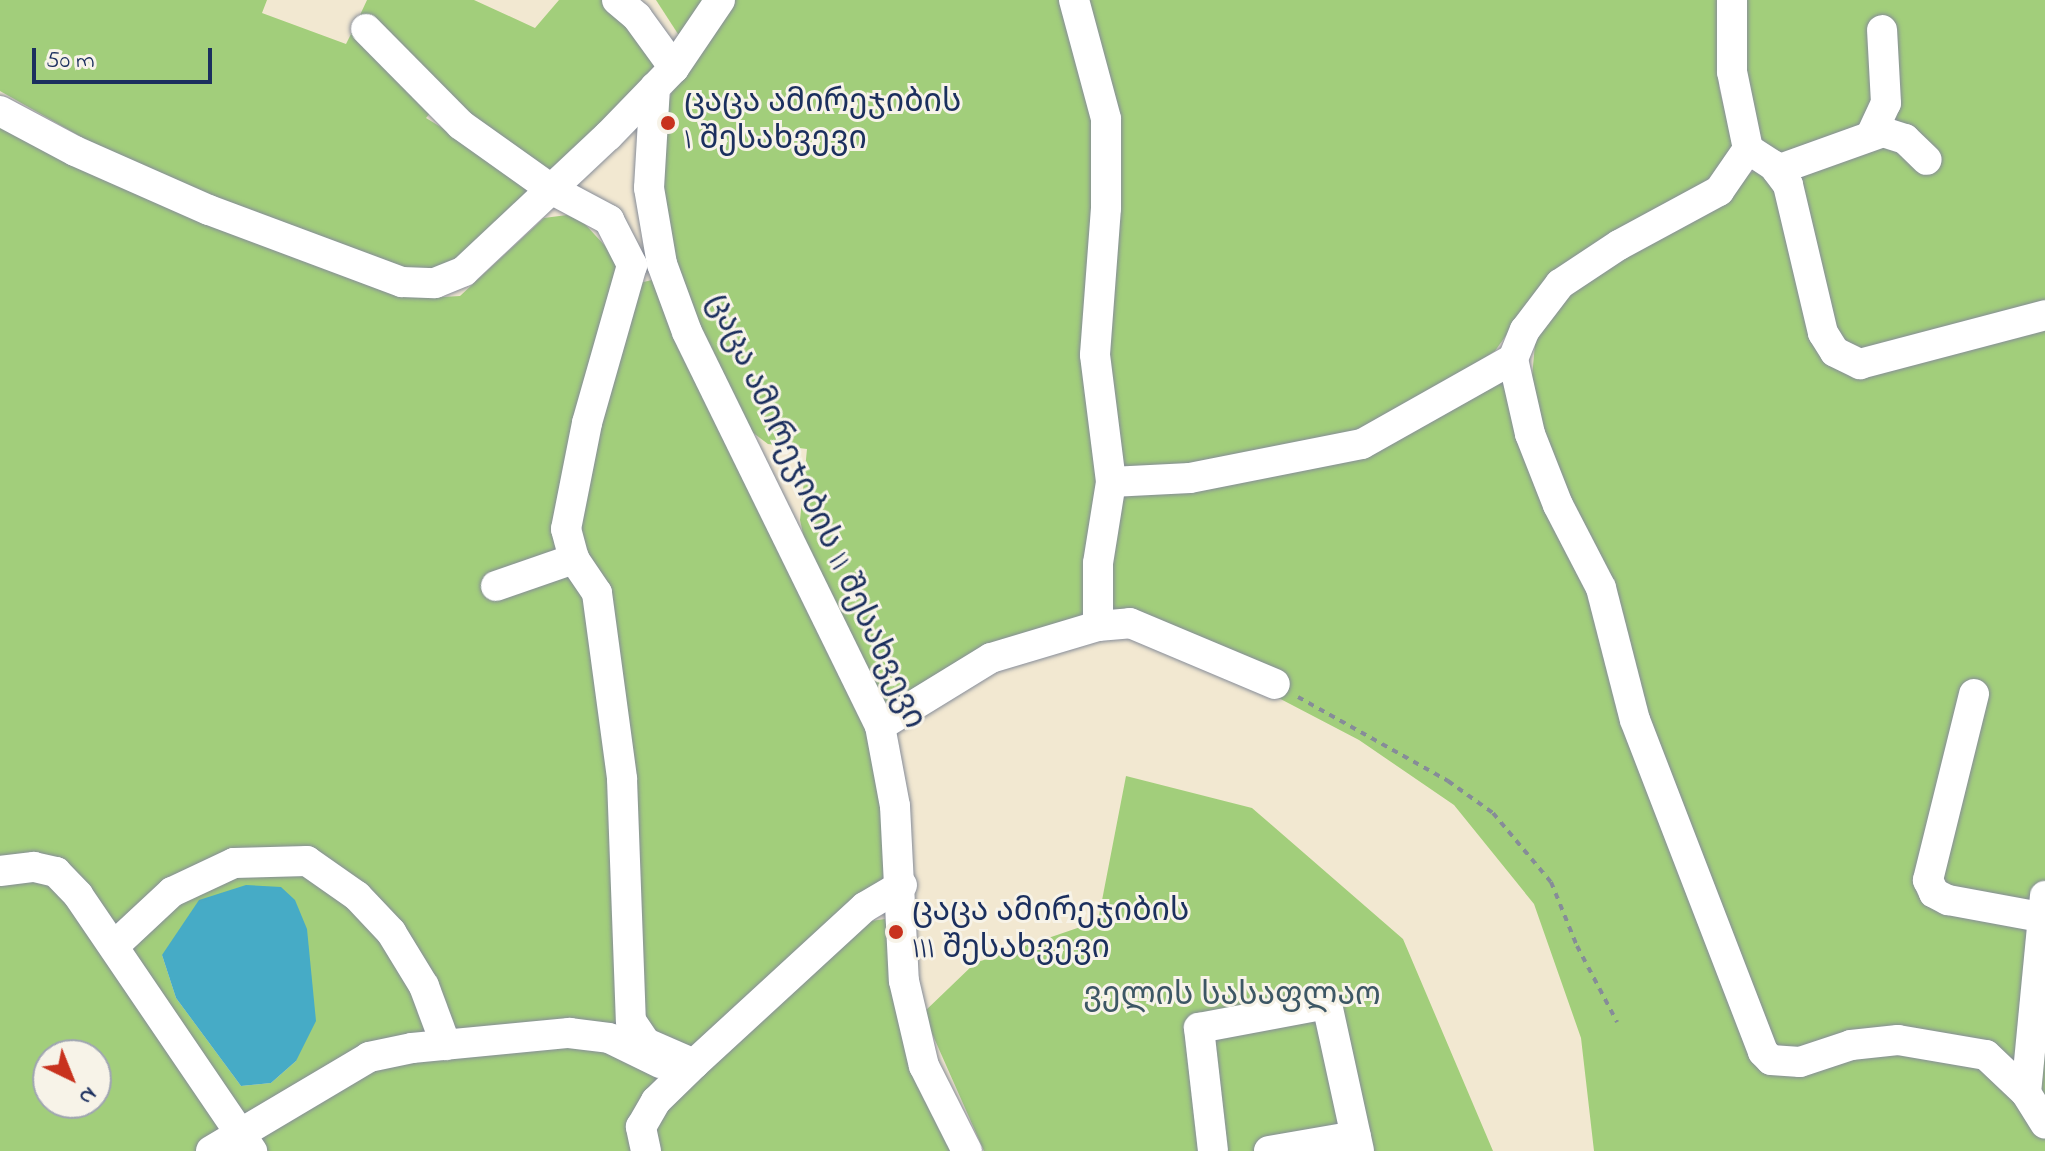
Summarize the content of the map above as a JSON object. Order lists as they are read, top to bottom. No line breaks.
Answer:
{"streets":{"street":["ცაცა ამირეჯიბის II შესახვევი"]},"parks":["ველის სასაფლაო"],"places":["ცაცა ამირეჯიბის I შესახვევი","ცაცა ამირეჯიბის III შესახვევი"],"scale_bar":"50 m","north":"bottom right"}
